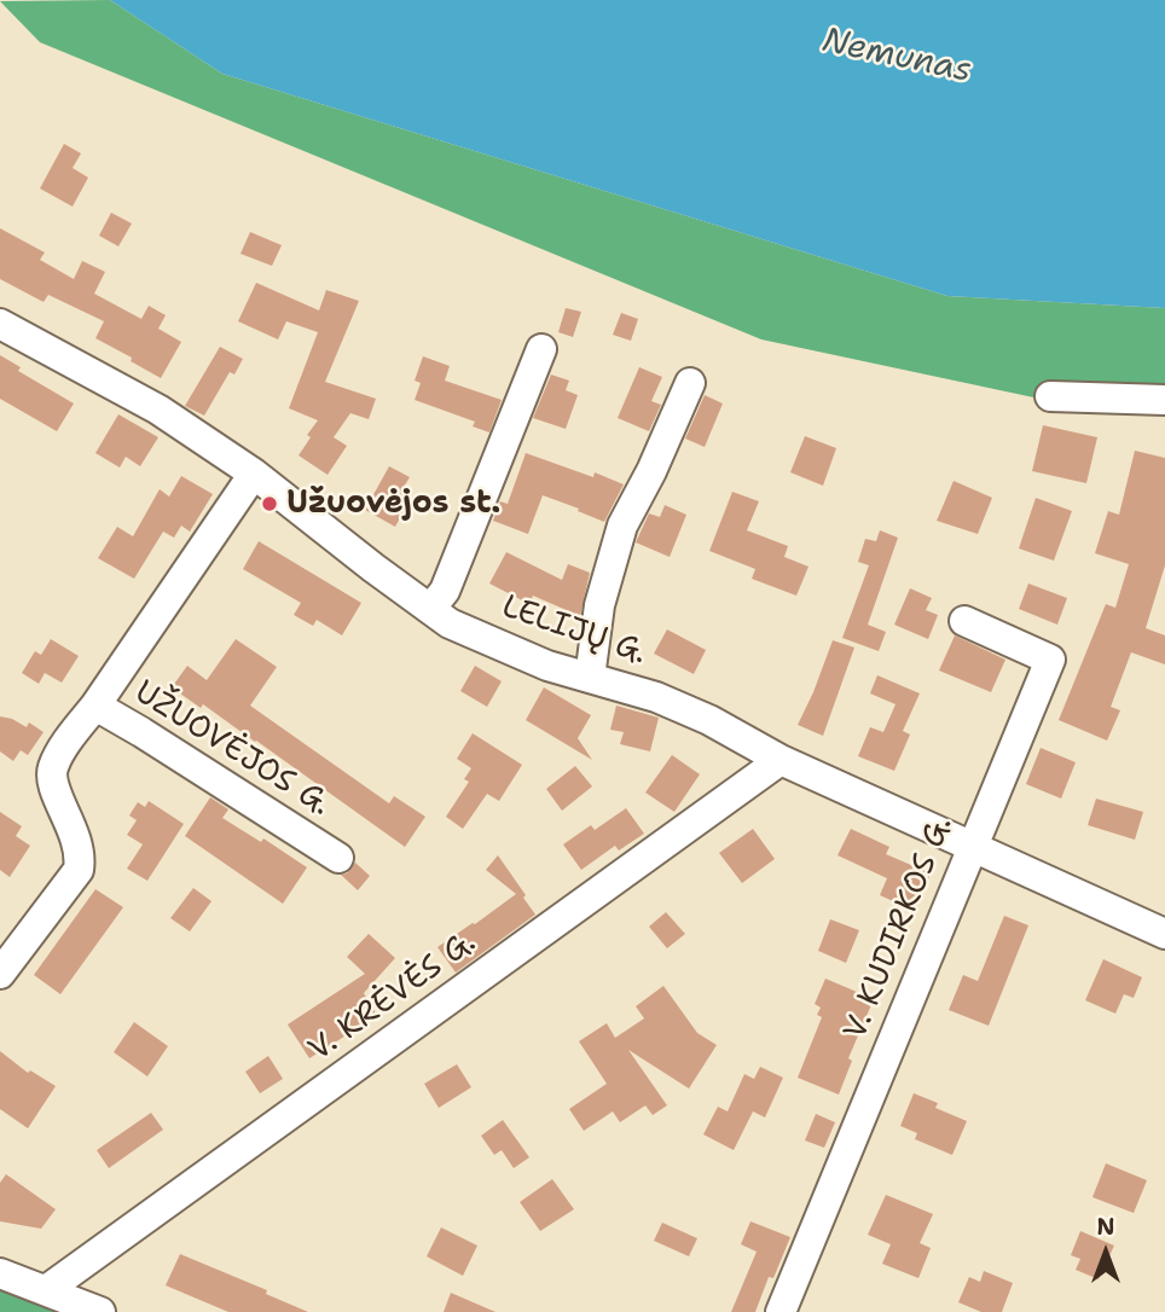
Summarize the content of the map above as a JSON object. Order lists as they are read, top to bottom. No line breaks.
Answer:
{"streets":{"street":["LELIJŲ G.","UŽUOVĖJOS G.","V. KUDIRKOS G.","V. KRĖVĖS G."]},"crossings":[["LELIJŲ G.","V. KUDIRKOS G."],["LELIJŲ G.","V. KRĖVĖS G."]],"water":["Nemunas"],"places":["Užuovėjos st."],"north":"top"}
